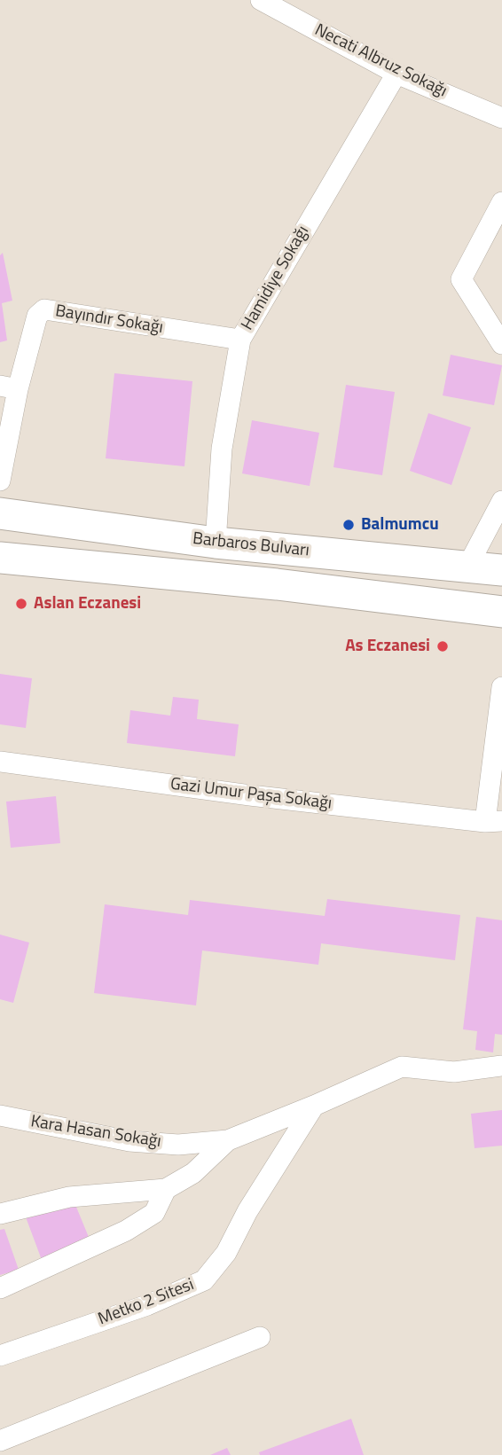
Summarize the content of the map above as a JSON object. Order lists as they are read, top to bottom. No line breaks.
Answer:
{"streets":{"main road":["Barbaros Bulvarı"],"street":["Necati Albruz Sokağı","Hamidiye Sokağı","Bayındır Sokağı","Gazi Umur Paşa Sokağı","Kara Hasan Sokağı","Metko 2 Sitesi"]},"crossings":[["Necati Albruz Sokağı","Hamidiye Sokağı"],["Hamidiye Sokağı","Bayındır Sokağı"],["Hamidiye Sokağı","Barbaros Bulvarı"]],"places":["Balmumcu","Aslan Eczanesi","As Eczanesi"]}
